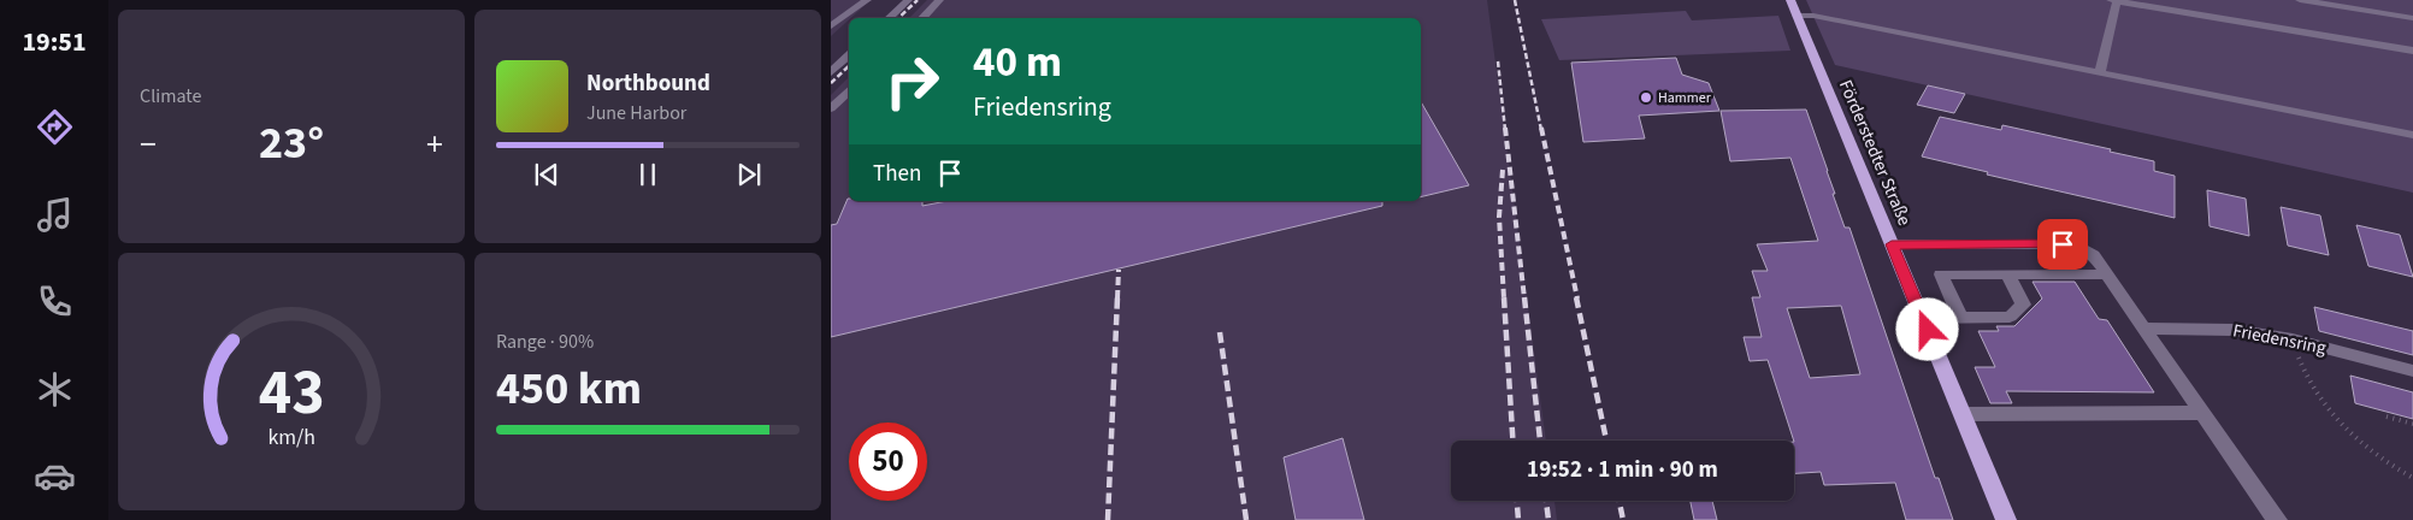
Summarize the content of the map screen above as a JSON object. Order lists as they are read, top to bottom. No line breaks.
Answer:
{"streets":{"main road":["Förderstedter Straße"],"street":["Friedensring"]},"places":["Hammer"],"page":{"tabs":"19:51","tile":["Climate",["Range · 90%","450 km"]],"turn":["40 m","Friedensring"],"song":["Northbound","June Harbor"],"heat":["−","23°","+"],"then":"Then","limit":"50","trip":"19:52 · 1 min · 90 m","gauge":["43","km/h"]}}
